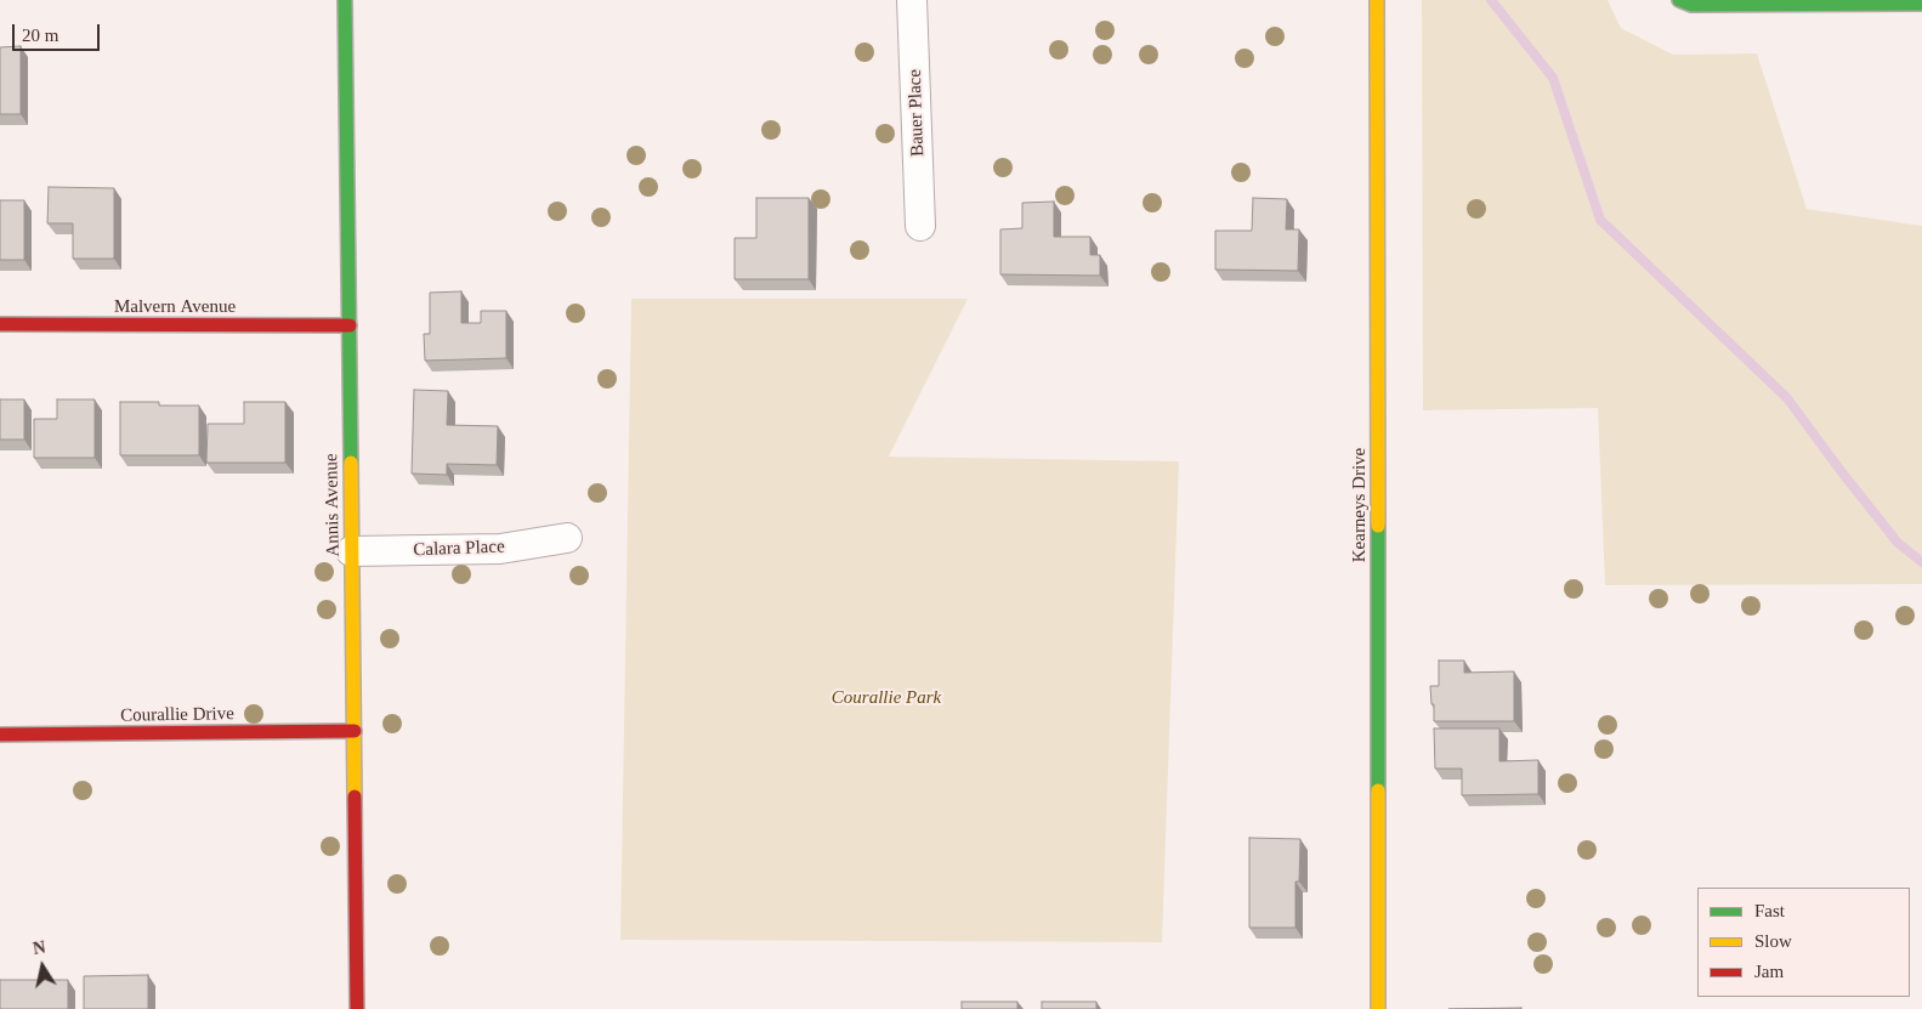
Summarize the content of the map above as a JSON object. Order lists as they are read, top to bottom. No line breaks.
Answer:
{"streets":{"street":["Bauer Place","Malvern Avenue","Annis Avenue","Kearneys Drive","Calara Place","Courallie Drive"]},"crossings":[["Malvern Avenue","Annis Avenue"],["Annis Avenue","Calara Place"],["Annis Avenue","Courallie Drive"]],"parks":["Courallie Park"],"legend":["Fast","Slow","Jam"],"scale_bar":"20 m","north":"top"}
